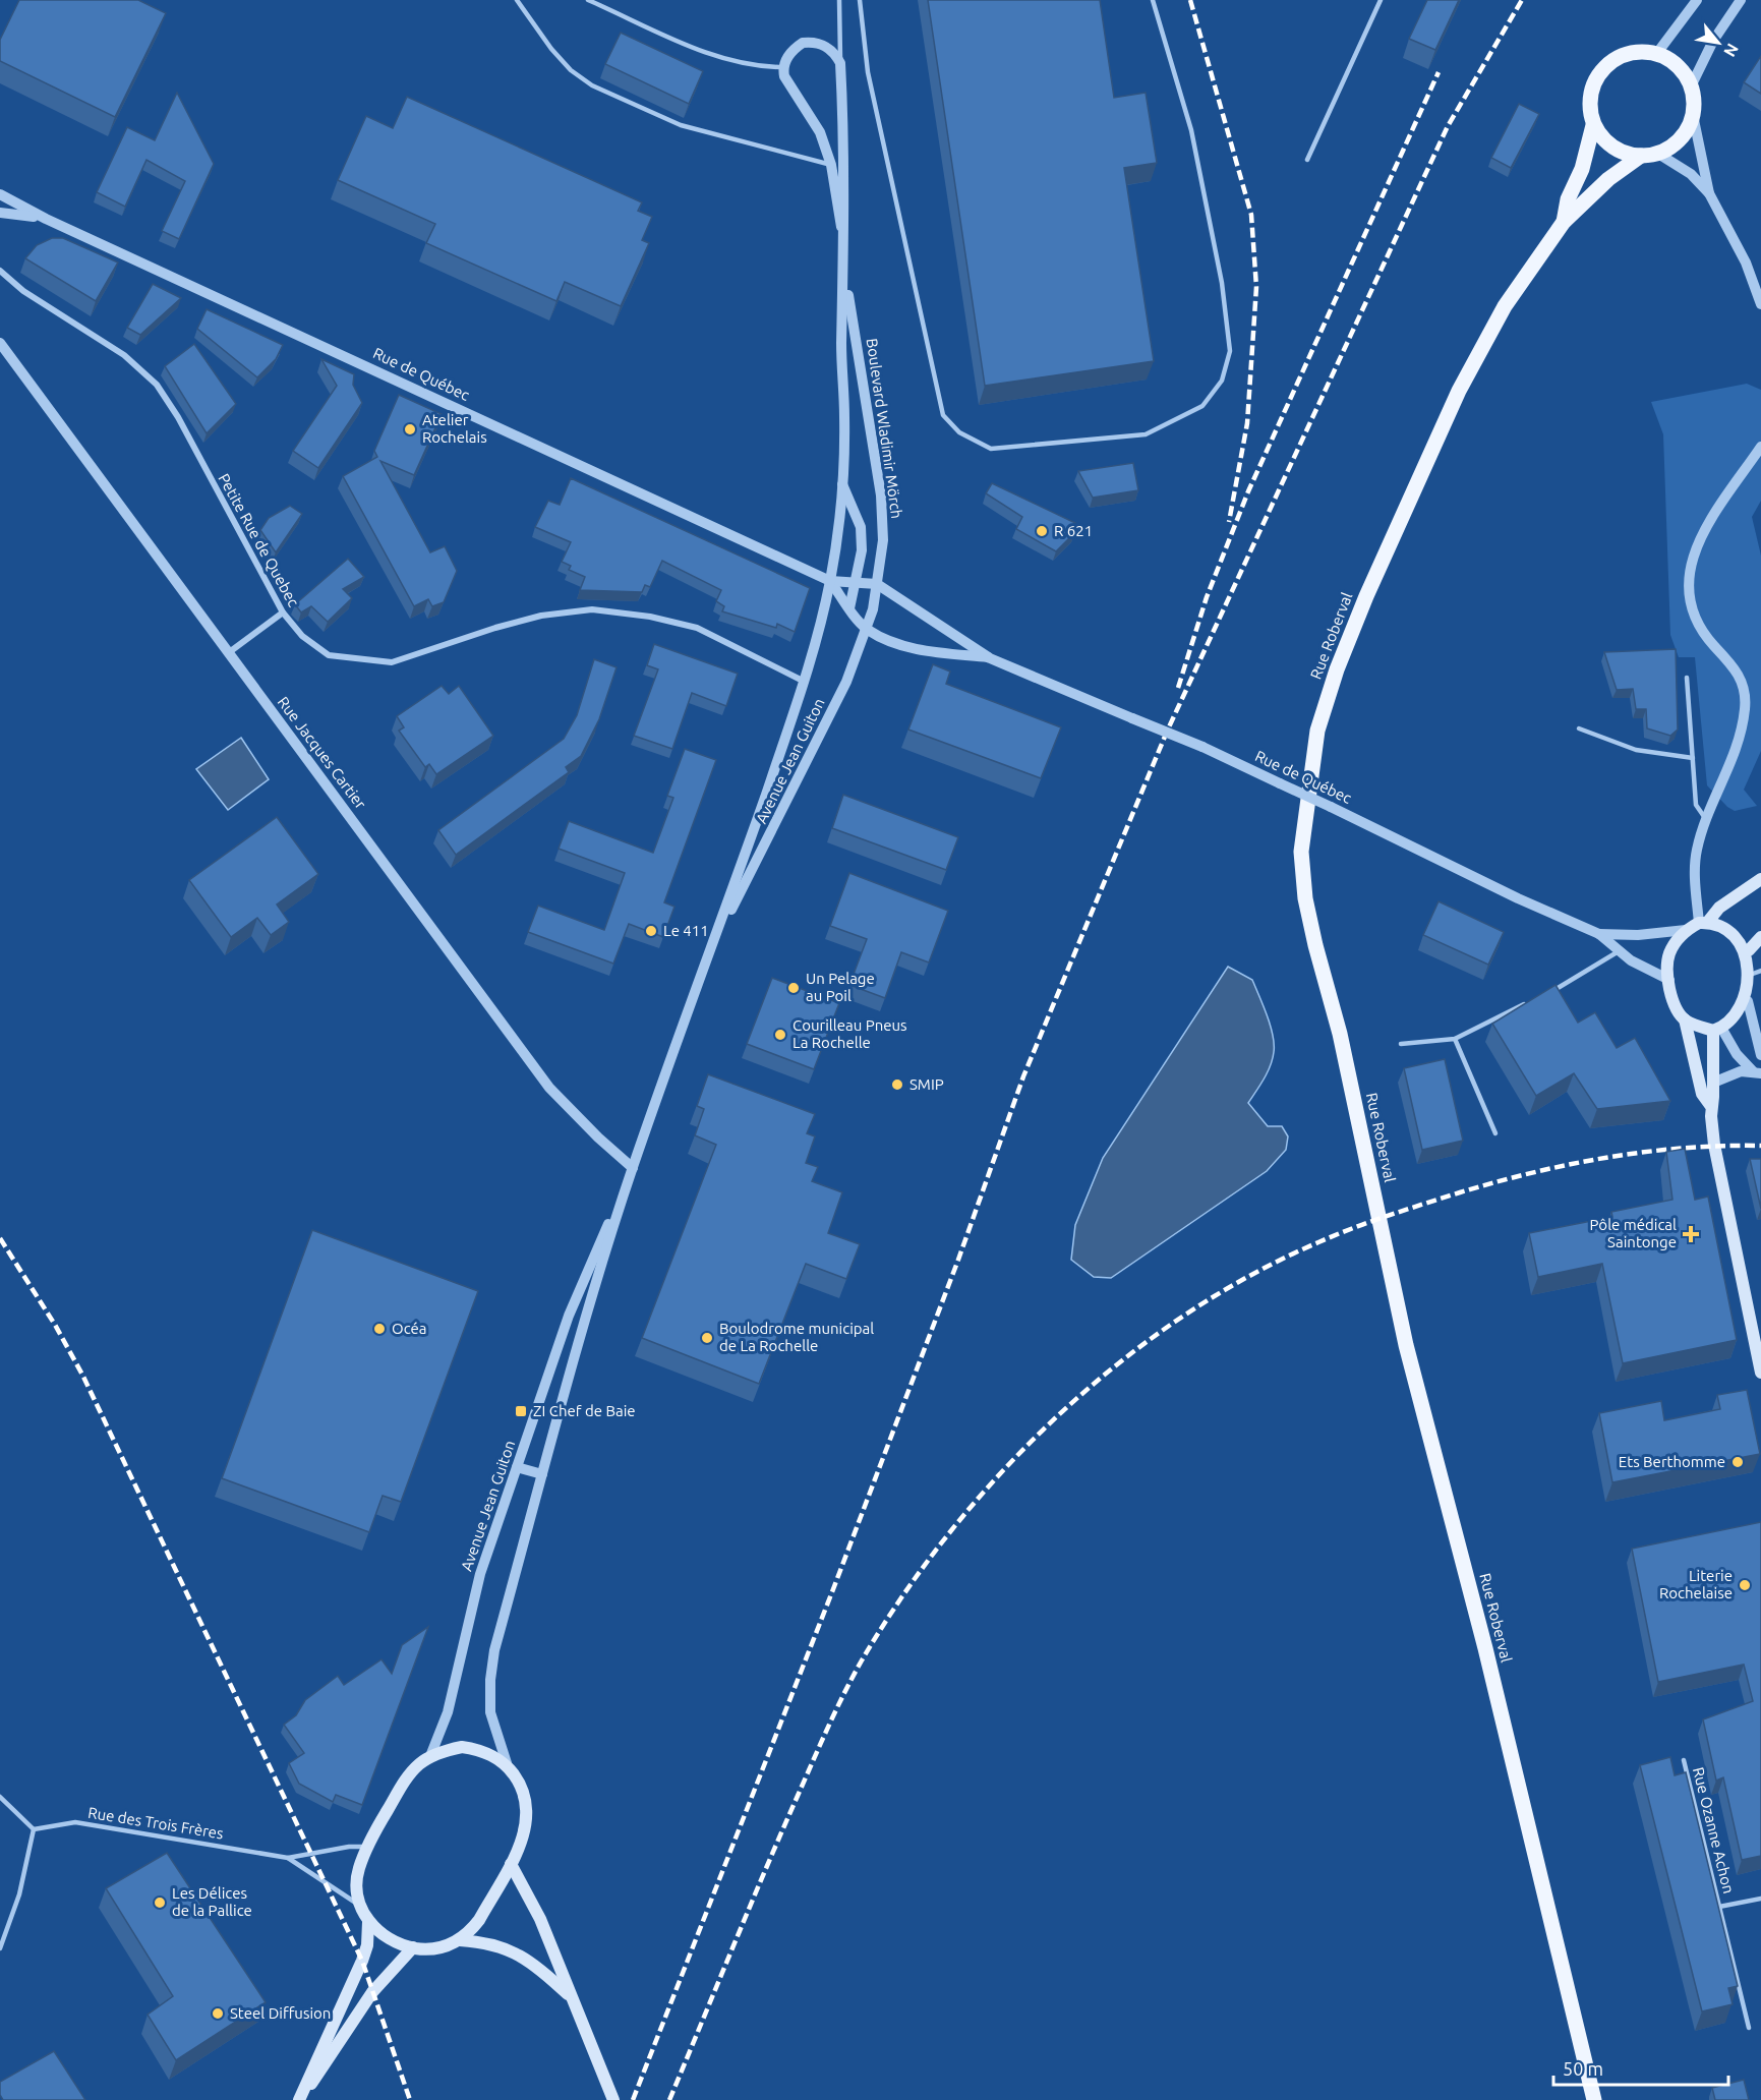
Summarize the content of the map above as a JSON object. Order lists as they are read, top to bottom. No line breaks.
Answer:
{"streets":{"main road":["Rue Roberval"],"street":["Rue de Québec","Boulevard Wladimir Mörch","Petite Rue de Quebec","Rue Jacques Cartier","Avenue Jean Guiton"],"lane":["Rue des Trois Frères","Rue Ozanne Achon"]},"crossings":[["Rue de Québec","Boulevard Wladimir Mörch"],["Rue de Québec","Avenue Jean Guiton"],["Boulevard Wladimir Mörch","Avenue Jean Guiton"],["Petite Rue de Quebec","Avenue Jean Guiton"],["Rue Jacques Cartier","Avenue Jean Guiton"],["Avenue Jean Guiton","Rue des Trois Frères"]],"places":{"other":["Atelier Rochelais","R 621","Le 411","Un Pelage au Poil","Courilleau Pneus La Rochelle","SMIP","Océa","Boulodrome municipal de La Rochelle","Ets Berthomme","Literie Rochelaise","Les Délices de la Pallice","Steel Diffusion"],"health":["Pôle médical Saintonge"],"transit":["ZI Chef de Baie"]},"scale_bar":"50 m","north":"bottom right"}
